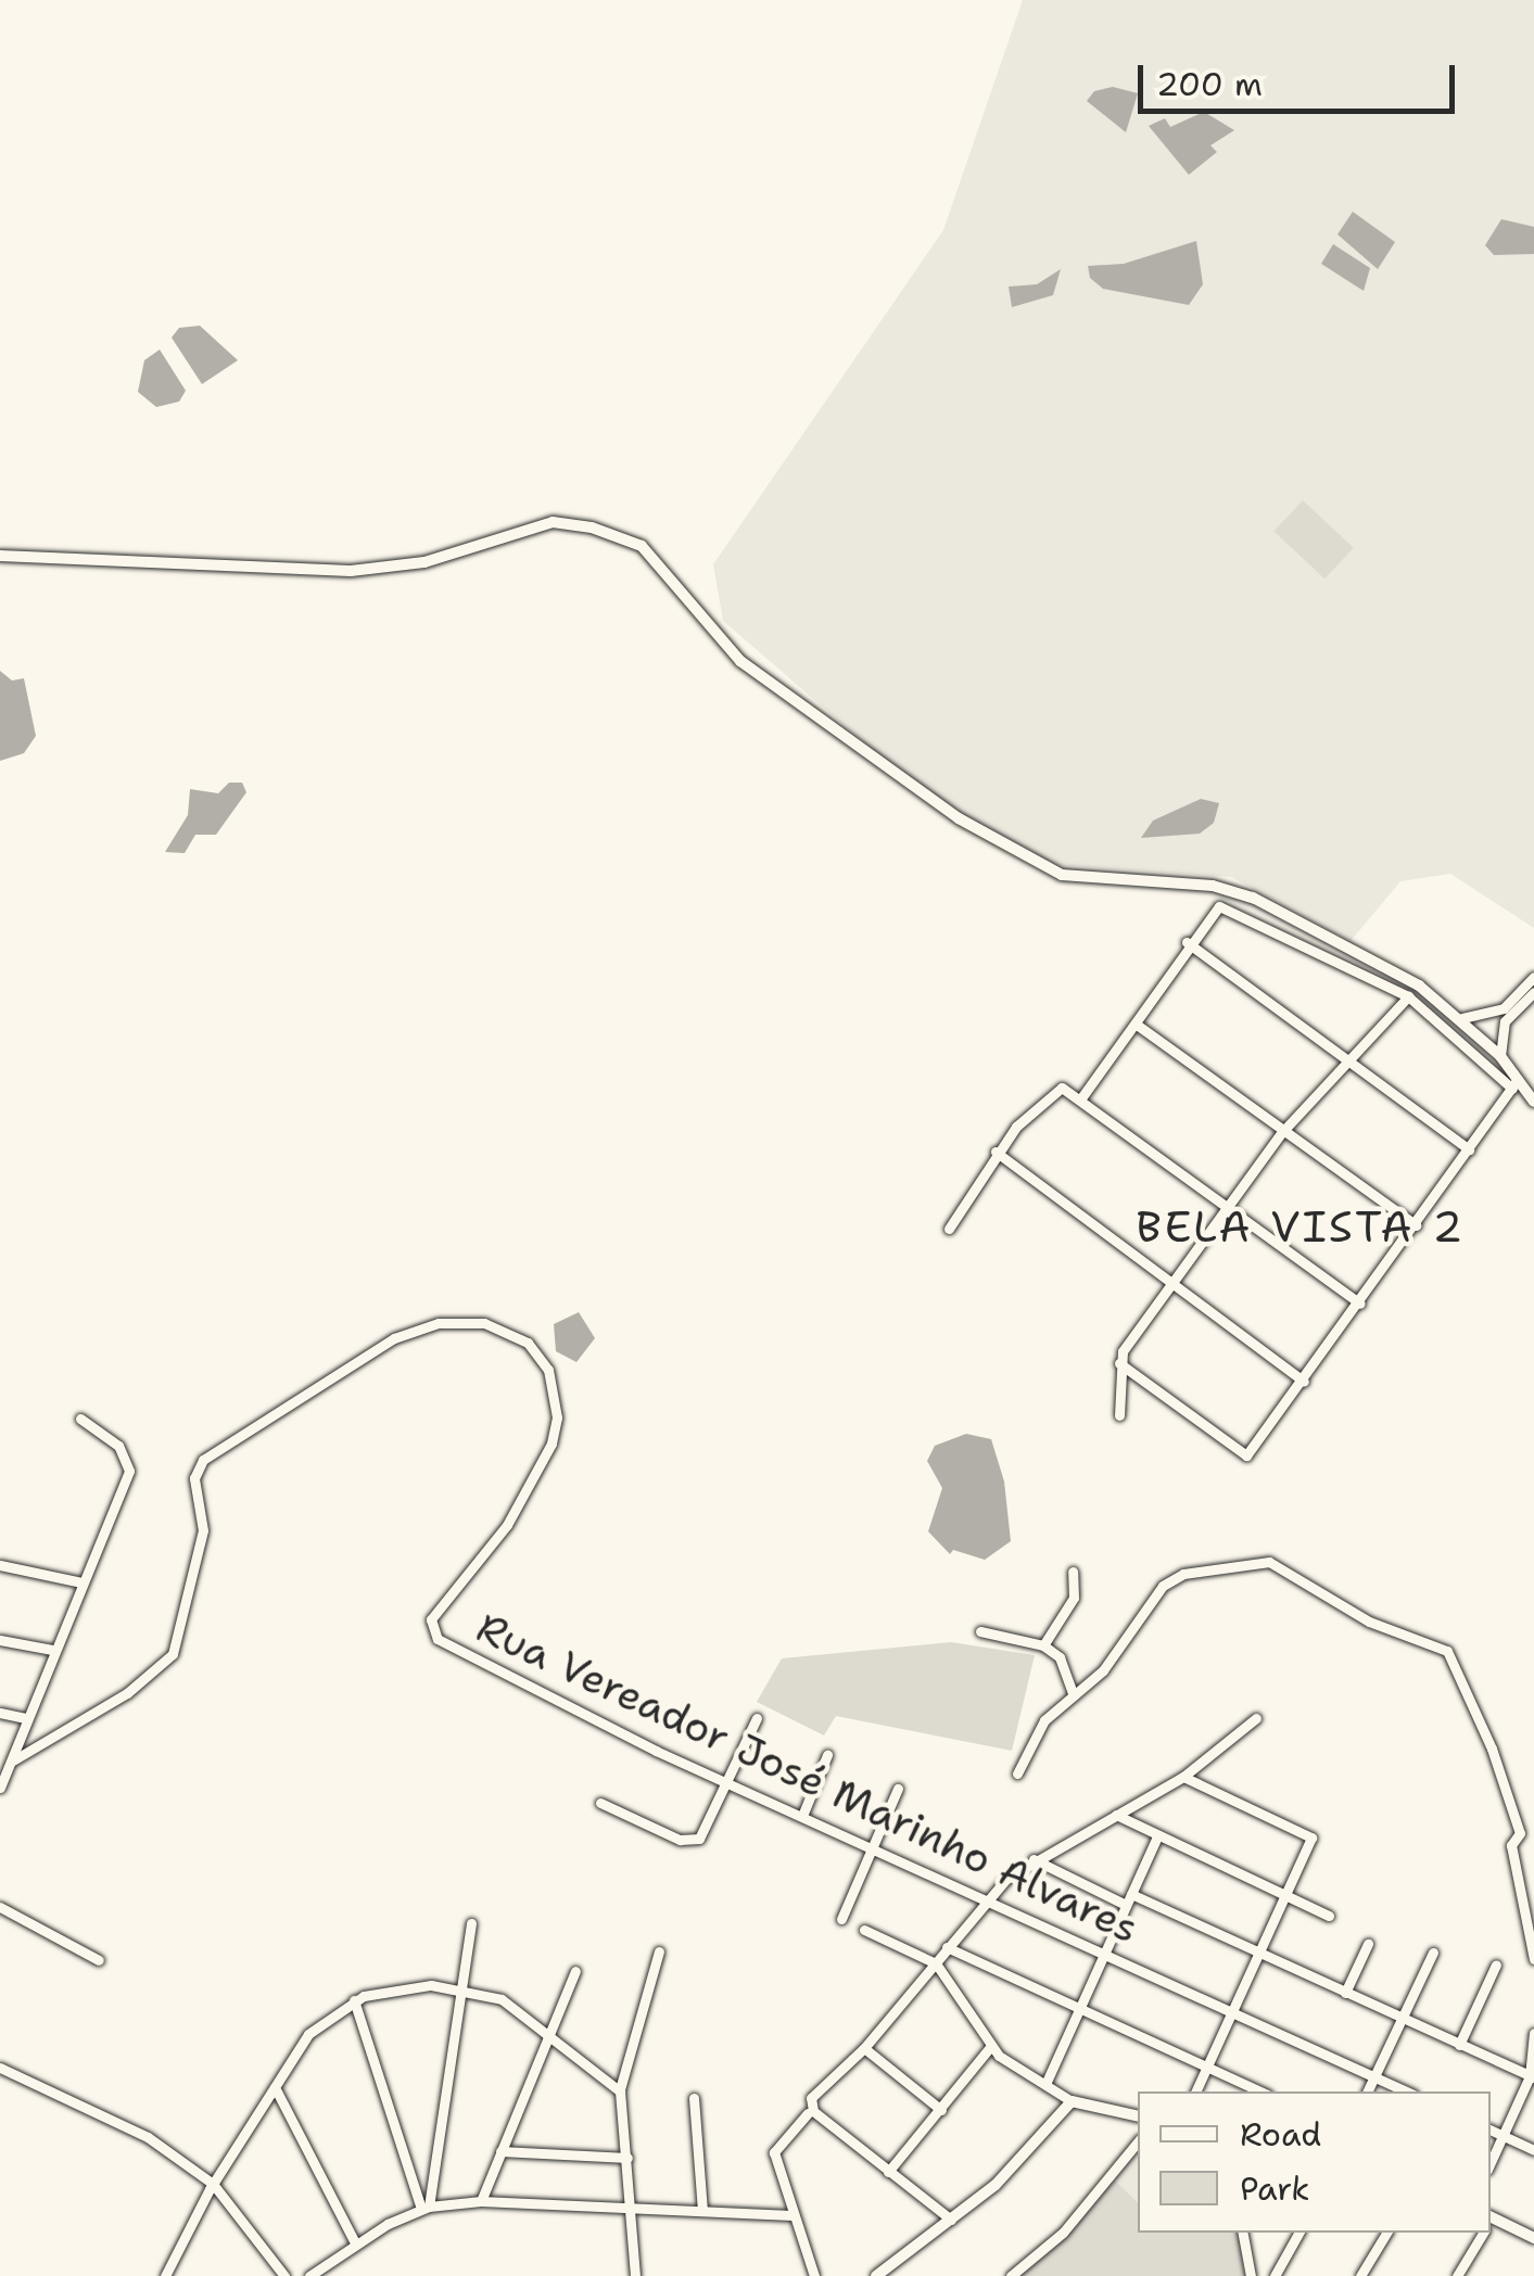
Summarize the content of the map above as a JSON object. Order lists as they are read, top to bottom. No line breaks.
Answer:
{"streets":{"street":["Rua Vereador José Marinho Alvares"]},"districts":["BELA VISTA 2"],"legend":["Road","Park"],"scale_bar":"200 m"}
